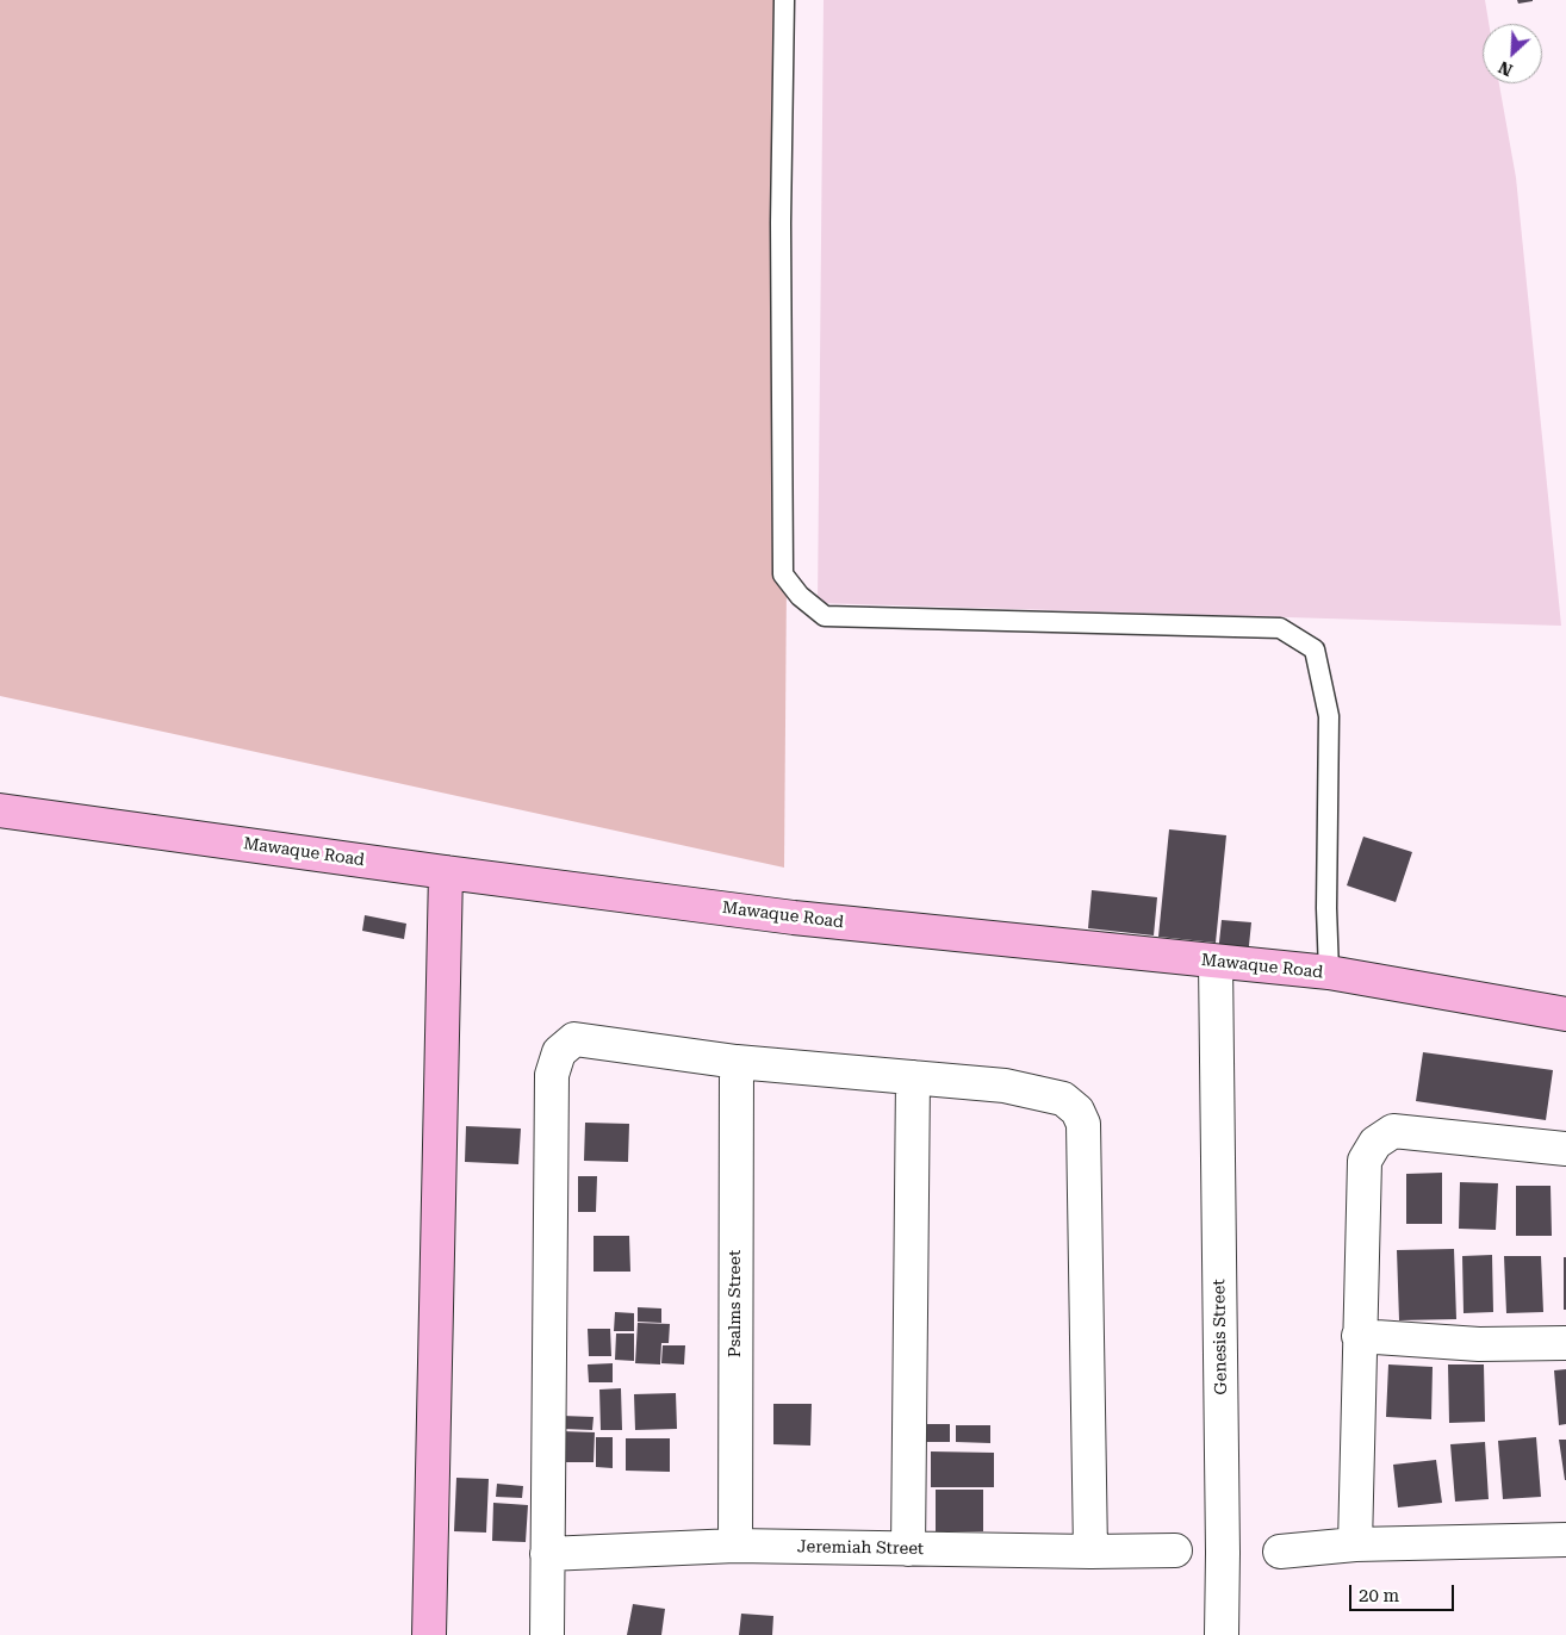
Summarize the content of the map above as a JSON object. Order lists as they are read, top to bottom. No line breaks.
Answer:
{"streets":{"main road":["Mawaque Road"],"street":["Psalms Street","Genesis Street","Jeremiah Street"]},"crossings":[["Mawaque Road","Genesis Street"],["Psalms Street","Jeremiah Street"]],"scale_bar":"20 m","north":"bottom left"}
